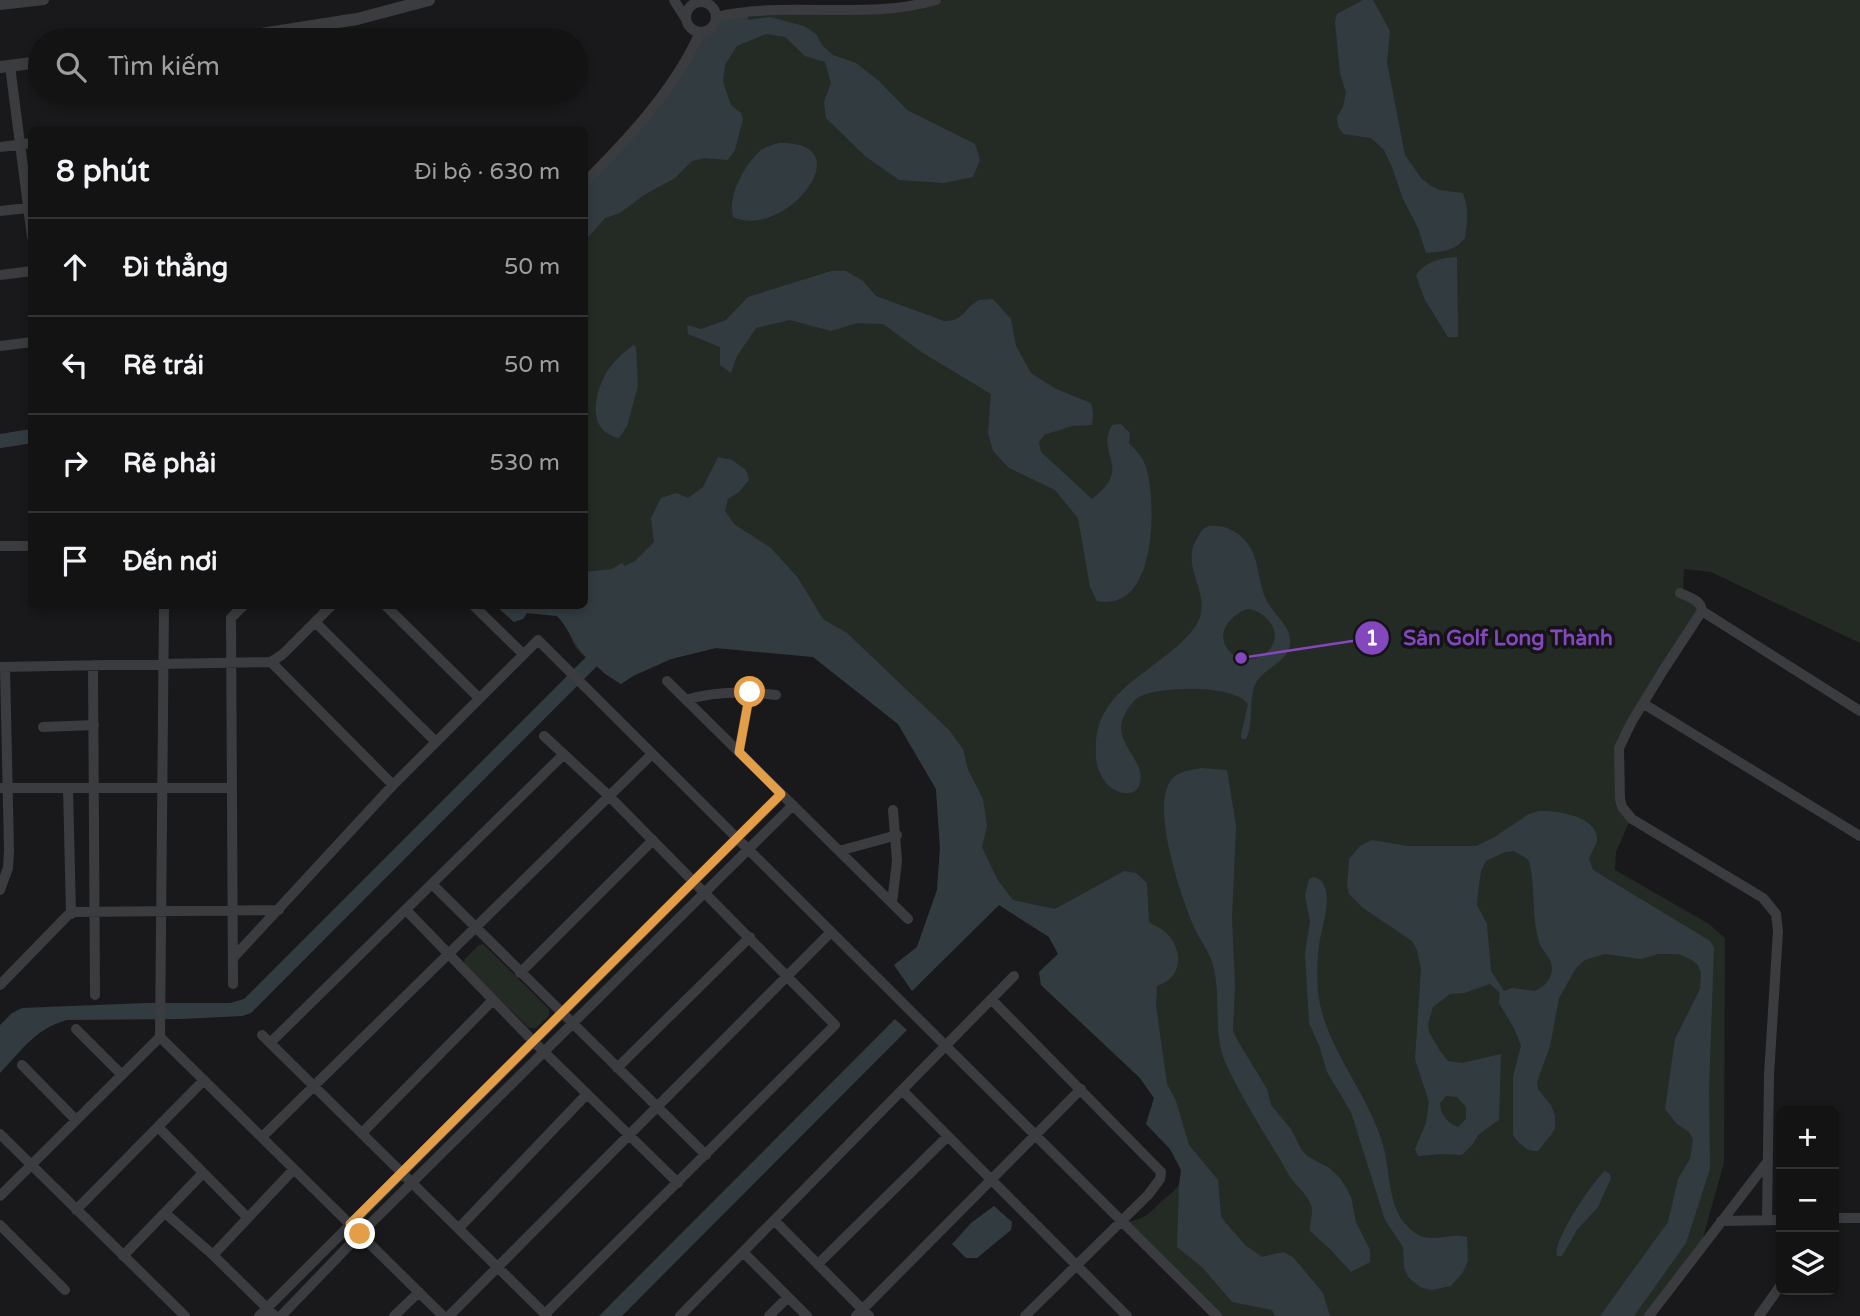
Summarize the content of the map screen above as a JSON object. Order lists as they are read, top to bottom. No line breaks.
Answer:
{"places":["Sân Golf Long Thành"],"page":{"search":"Tìm kiếm","heading":["8 phút","Đi bộ · 630 m"],"list":[["Đi thẳng","50 m"],["Rẽ trái","50 m"],["Rẽ phải","530 m"],"Đến nơi"],"map_buttons":["+","−"]}}
